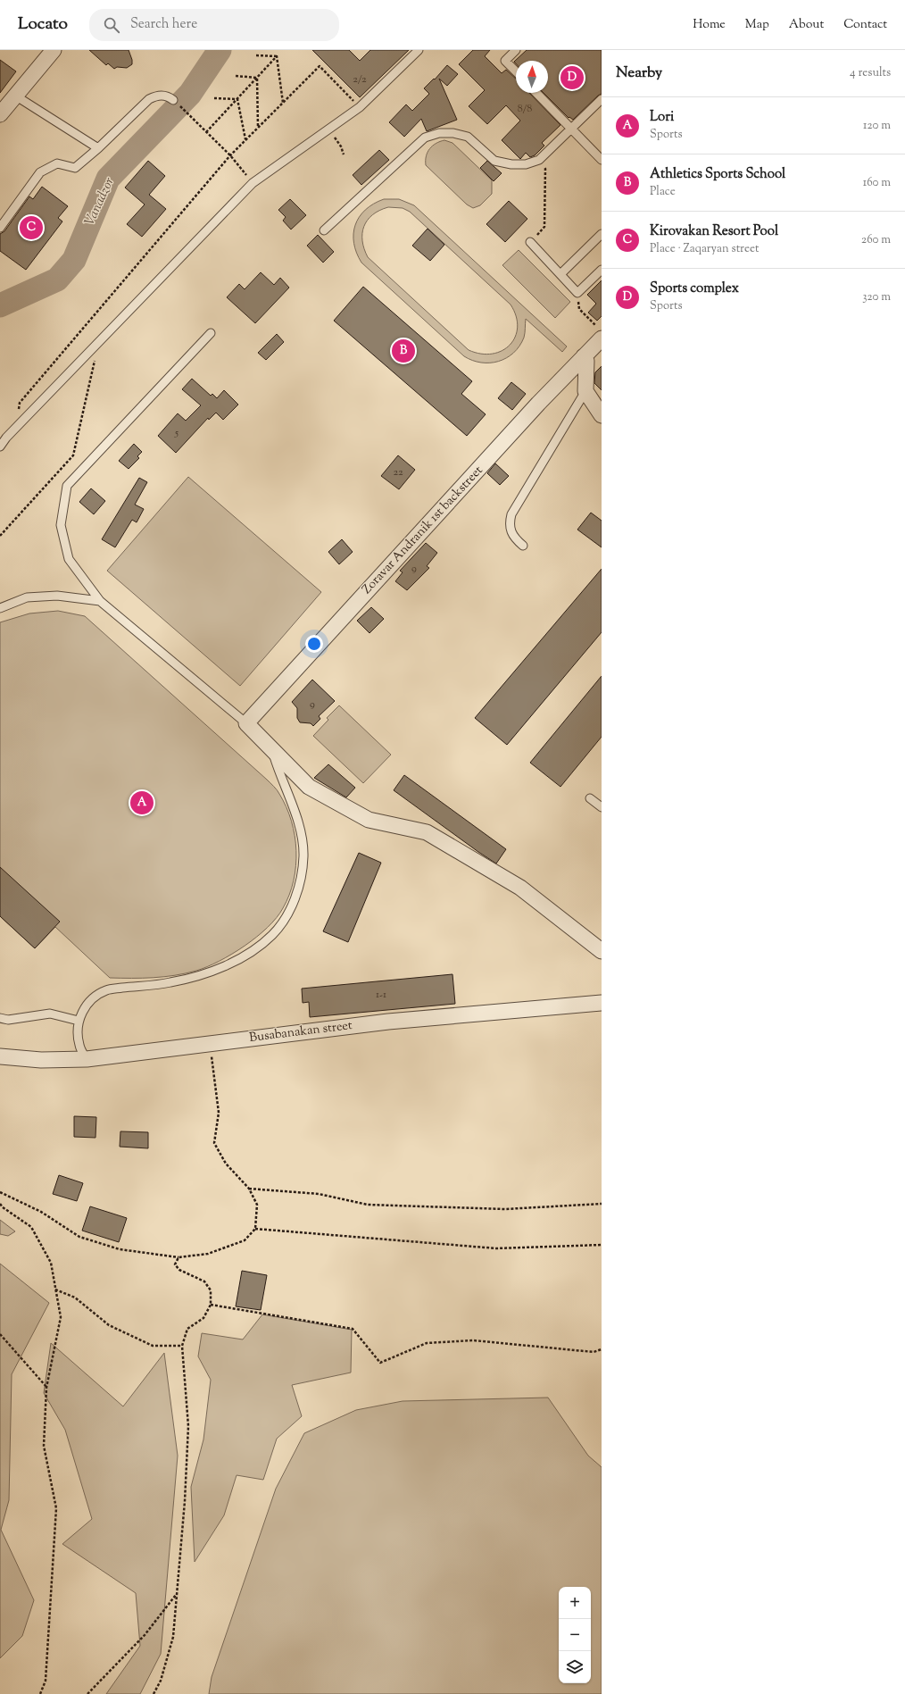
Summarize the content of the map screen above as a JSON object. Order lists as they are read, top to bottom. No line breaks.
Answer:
{"streets":{"street":["Zoravar Andranik 1st backstreet","Busabanakan street"]},"water":["Vanadzor"],"house_numbers":["2/2","8/8","5","22","9","9","1-1"],"north":"top","page":{"header":"Locato","search":"Search here","nav":["Home","Map","About","Contact"],"heading":["Nearby","4 results"],"pins":["D","C","B","A"],"list":[{"mark":"A","name":"Lori","note":"Sports","value":"120 m"},{"mark":"B","name":"Athletics Sports School","note":"Place","value":"160 m"},{"mark":"C","name":"Kirovakan Resort Pool","note":"Place · Zaqaryan street","value":"260 m"},{"mark":"D","name":"Sports complex","note":"Sports","value":"320 m"}],"map_buttons":["+","−"]}}
